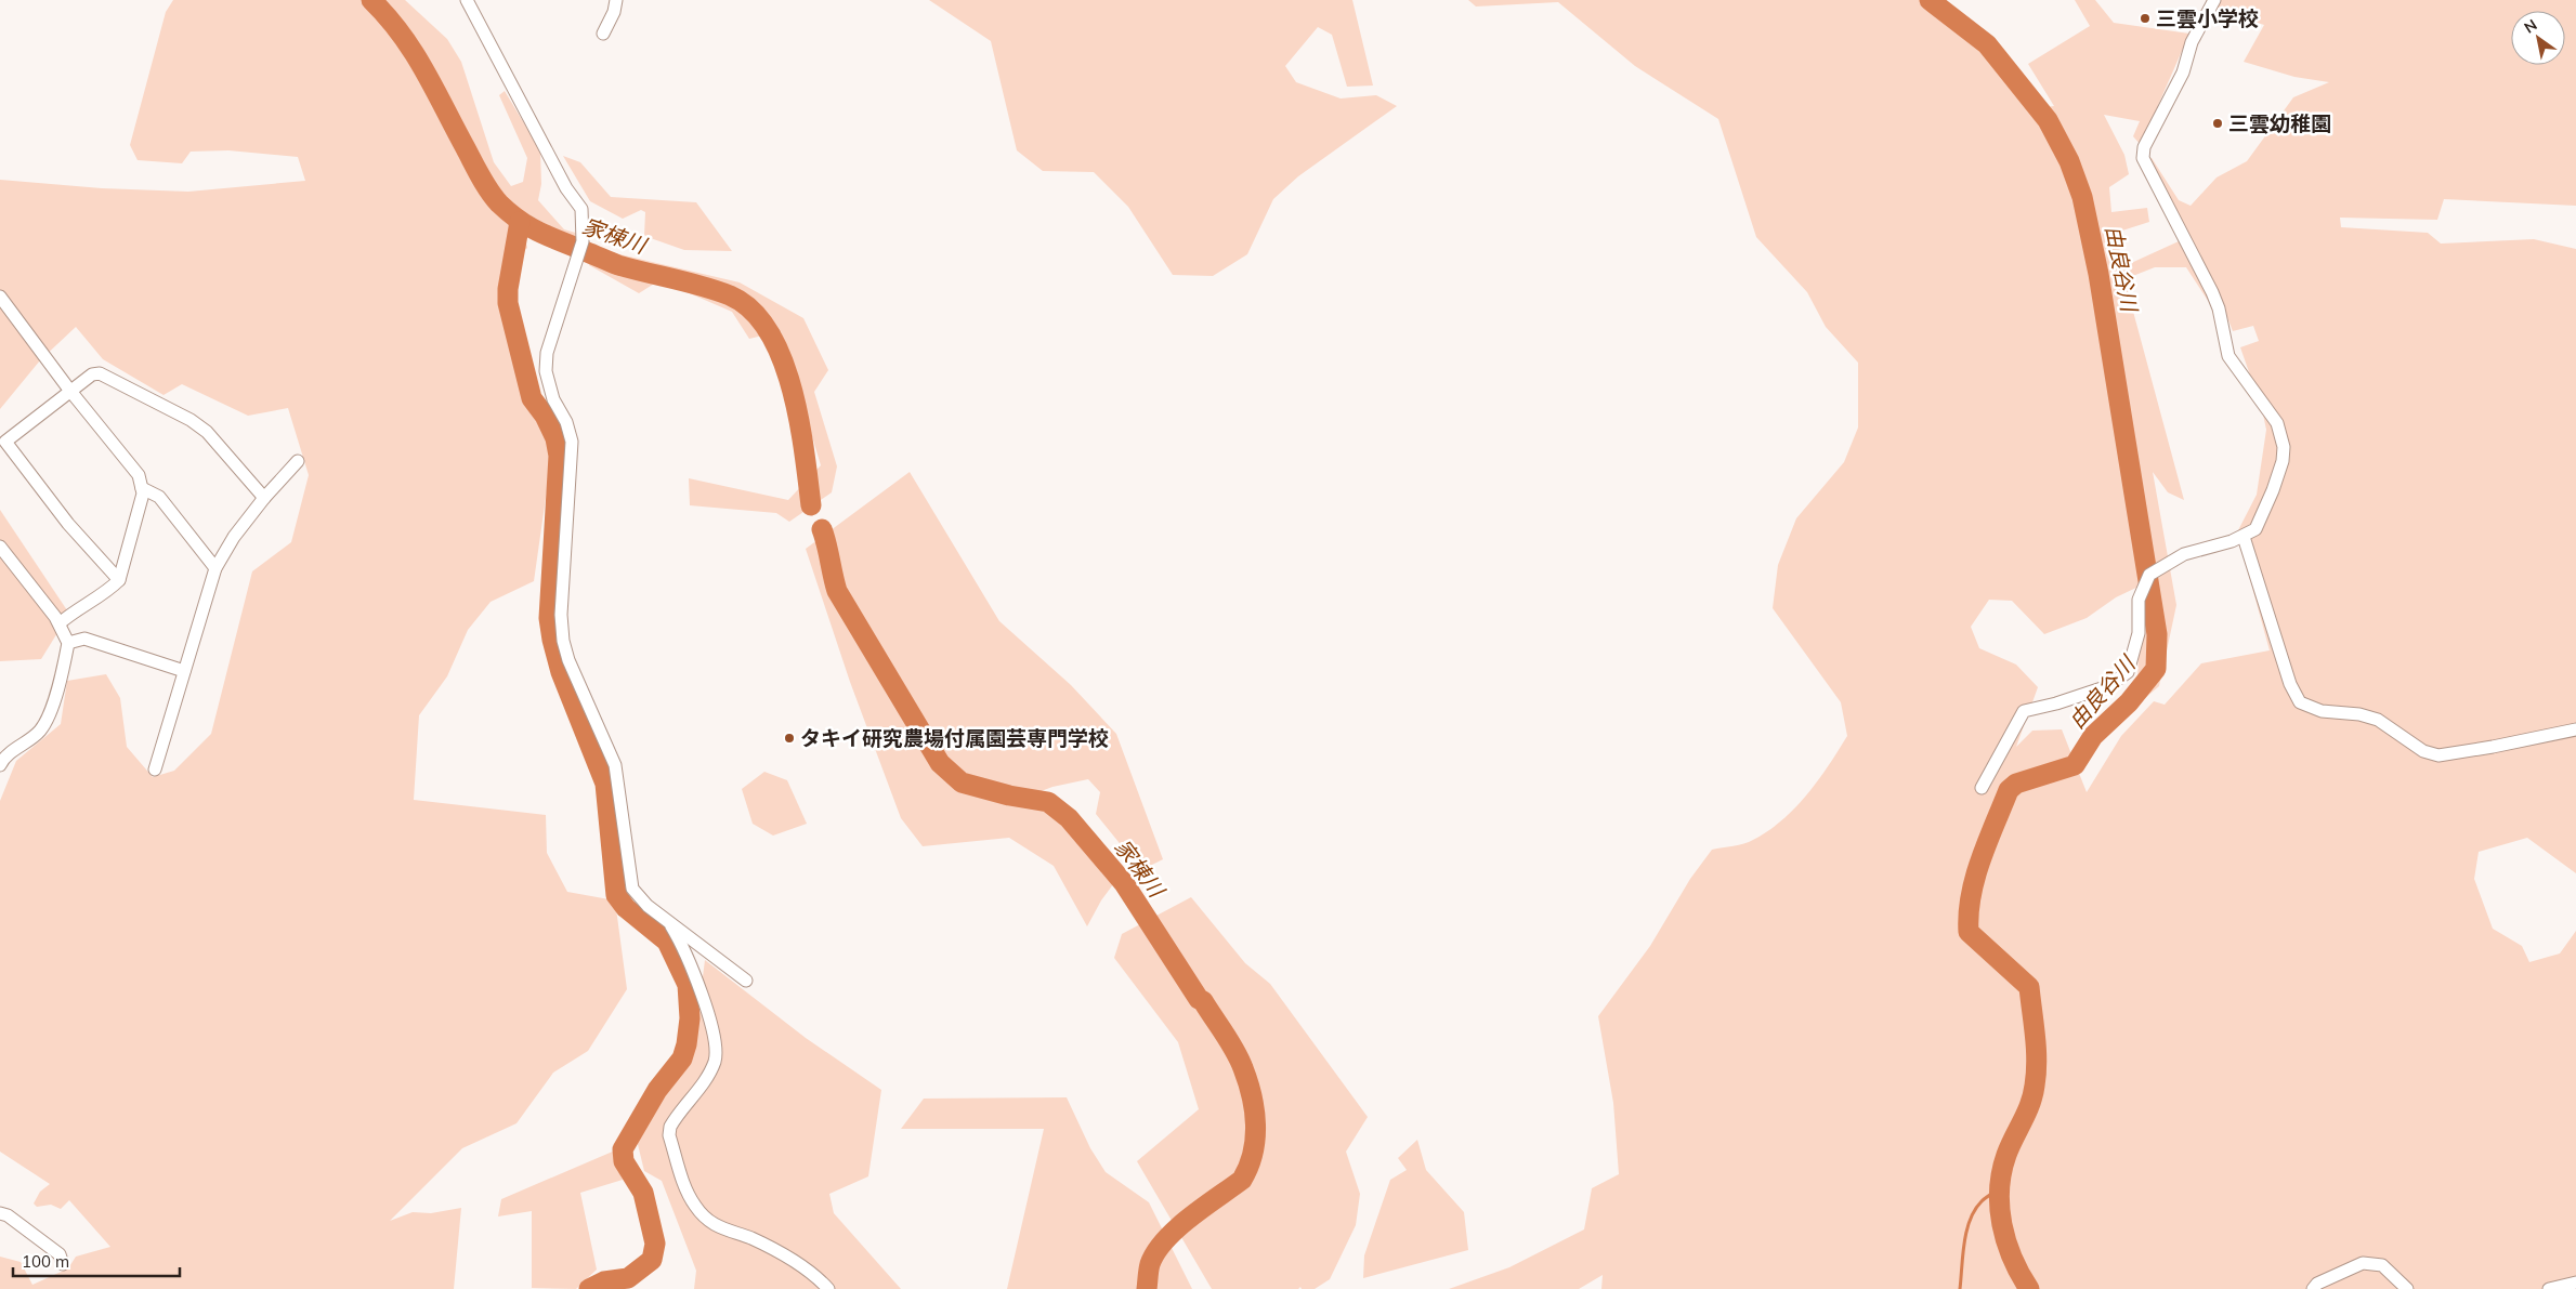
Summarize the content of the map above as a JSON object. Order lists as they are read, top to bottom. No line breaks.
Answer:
{"water":["家棟川","由良谷川"],"places":["三雲小学校","三雲幼稚園","タキイ研究農場付属園芸専門学校"],"scale_bar":"100 m","north":"top left"}
